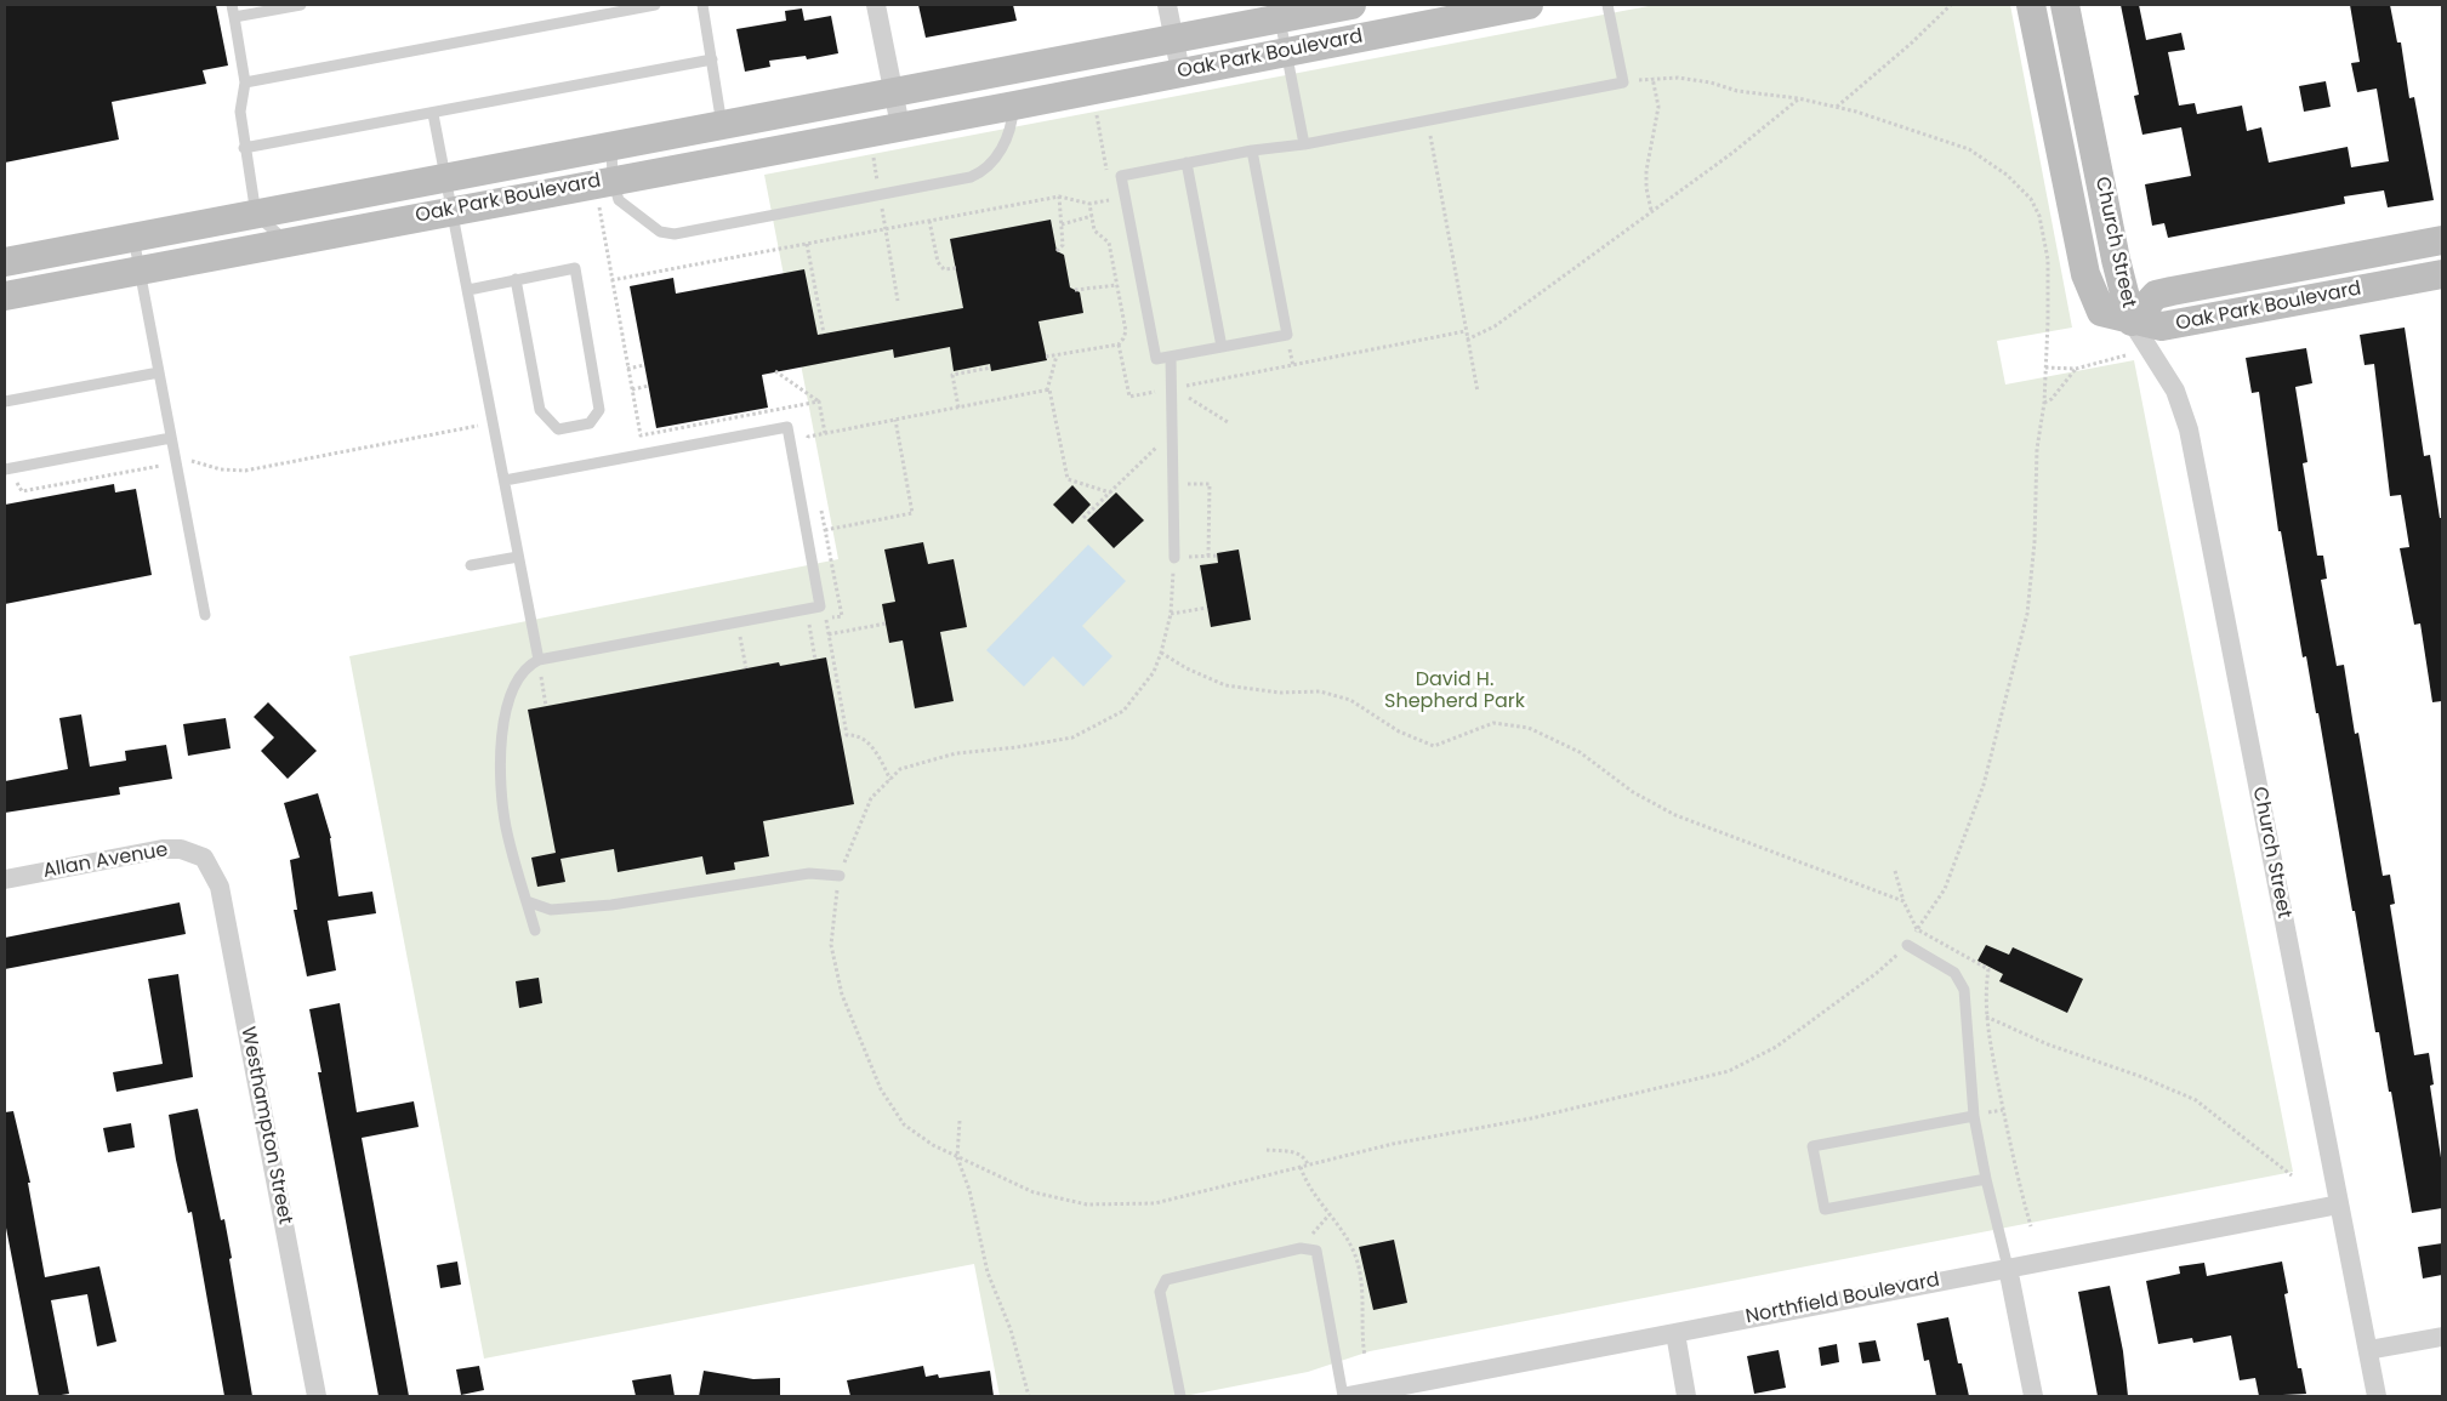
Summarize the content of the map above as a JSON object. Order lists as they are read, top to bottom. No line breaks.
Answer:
{"streets":{"street":["Oak Park Boulevard","Church Street","Allan Avenue","Westhampton Street","Northfield Boulevard"]},"crossings":[["Oak Park Boulevard","Church Street"],["Church Street","Northfield Boulevard"],["Allan Avenue","Westhampton Street"]],"parks":["David H. Shepherd Park"]}
